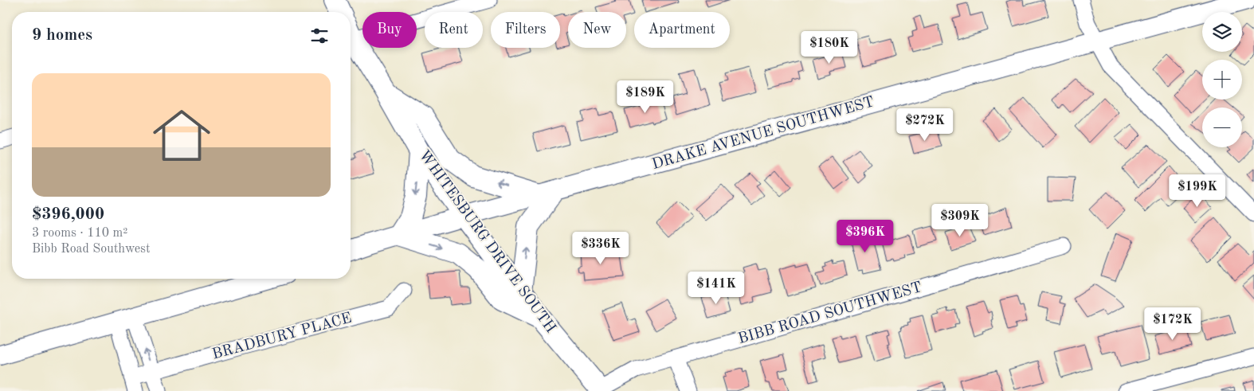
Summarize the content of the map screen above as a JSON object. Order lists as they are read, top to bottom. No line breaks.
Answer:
{"streets":{"main road":["WHITESBURG DRIVE SOUTH"],"street":["DRAKE AVENUE SOUTHWEST","BIBB ROAD SOUTHWEST","BRADBURY PLACE"]},"crossings":[["DRAKE AVENUE SOUTHWEST","WHITESBURG DRIVE SOUTH"],["WHITESBURG DRIVE SOUTH","BIBB ROAD SOUTHWEST"]],"page":{"map_buttons":["+","−"],"chip":["Buy","Rent","Filters","New","Apartment"],"heading":"9 homes","price":["$180K","$189K","$272K","$199K","$309K","$396K","$336K","$141K","$172K"],"list":[{"name":"$396,000","note":"3 rooms · 110 m² · Bibb Road Southwest"}]}}
